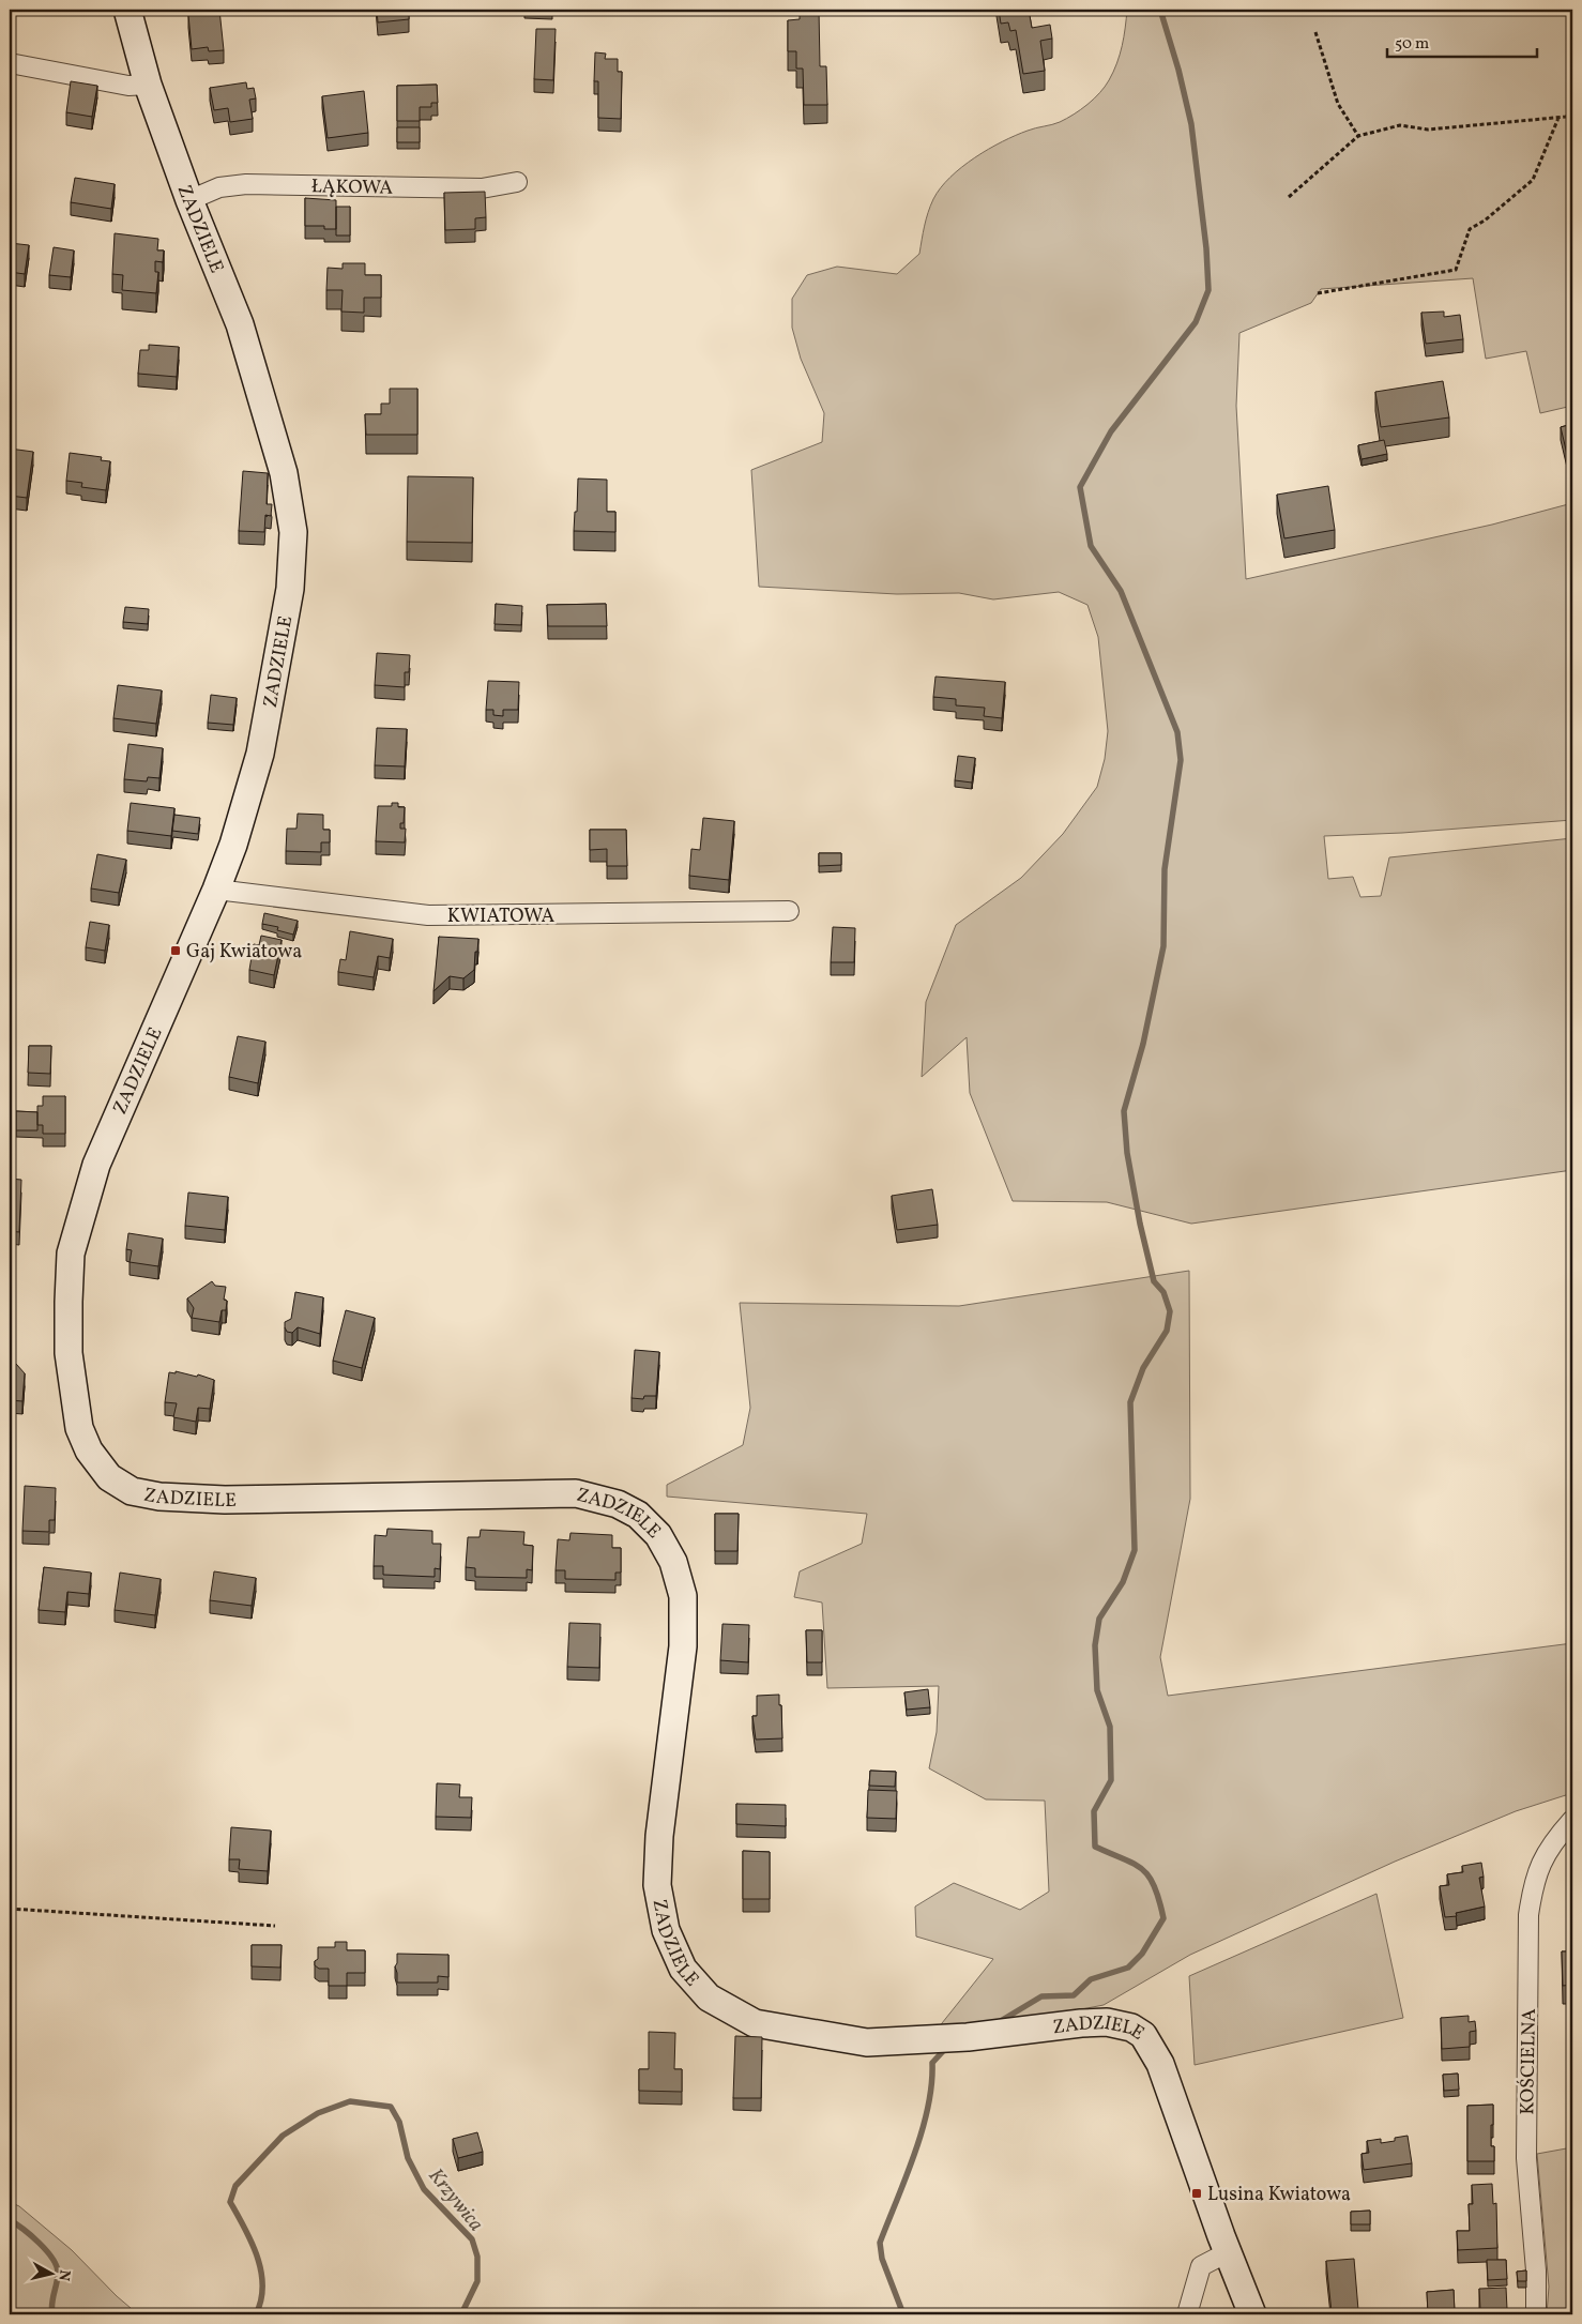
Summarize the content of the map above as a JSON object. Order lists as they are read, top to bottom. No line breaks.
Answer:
{"streets":{"street":["ŁĄKOWA","ZADZIELE","KWIATOWA","KOŚCIELNA"]},"crossings":[["ŁĄKOWA","ZADZIELE"],["ZADZIELE","KWIATOWA"]],"water":["Krzywica"],"places":{"transit":["Gaj Kwiatowa","Lusina Kwiatowa"]},"scale_bar":"50 m","north":"right"}
